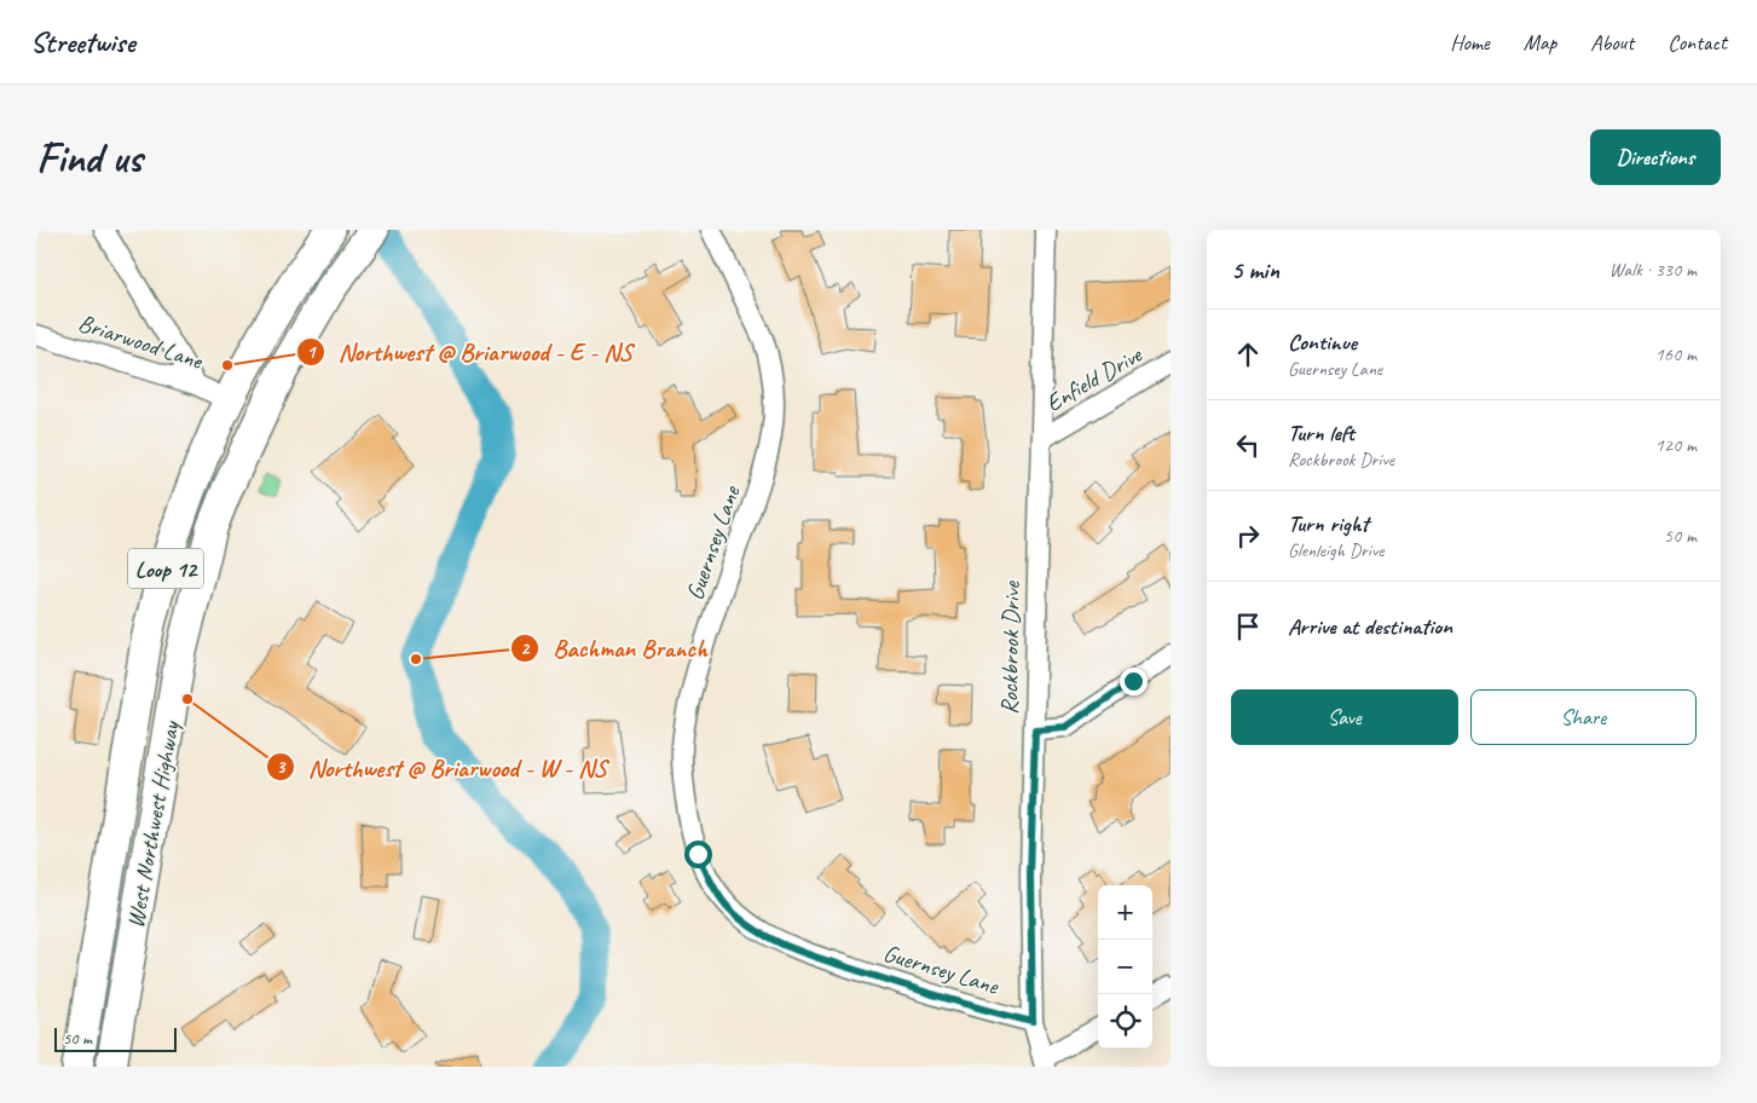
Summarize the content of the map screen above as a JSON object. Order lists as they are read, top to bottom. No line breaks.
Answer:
{"streets":{"main road":["Loop 12","West Northwest Highway"],"street":["Briarwood Lane","Enfield Drive","Guernsey Lane","Rockbrook Drive"]},"crossings":[["Briarwood Lane","West Northwest Highway"],["Enfield Drive","Rockbrook Drive"],["Guernsey Lane","Rockbrook Drive"]],"places":["Northwest @ Briarwood - E - NS","Bachman Branch","Northwest @ Briarwood - W - NS"],"scale_bar":"50 m","page":{"header":"Streetwise","nav":["Home","Map","About","Contact"],"buttons":["Directions",["Save","Share"]],"title":"Find us","heading":["5 min","Walk · 330 m"],"list":[["Continue","Guernsey Lane","160 m"],["Turn left","Rockbrook Drive","120 m"],["Turn right","Glenleigh Drive","50 m"],"Arrive at destination"],"map_buttons":["+","−"],"scale":"50 m"}}
